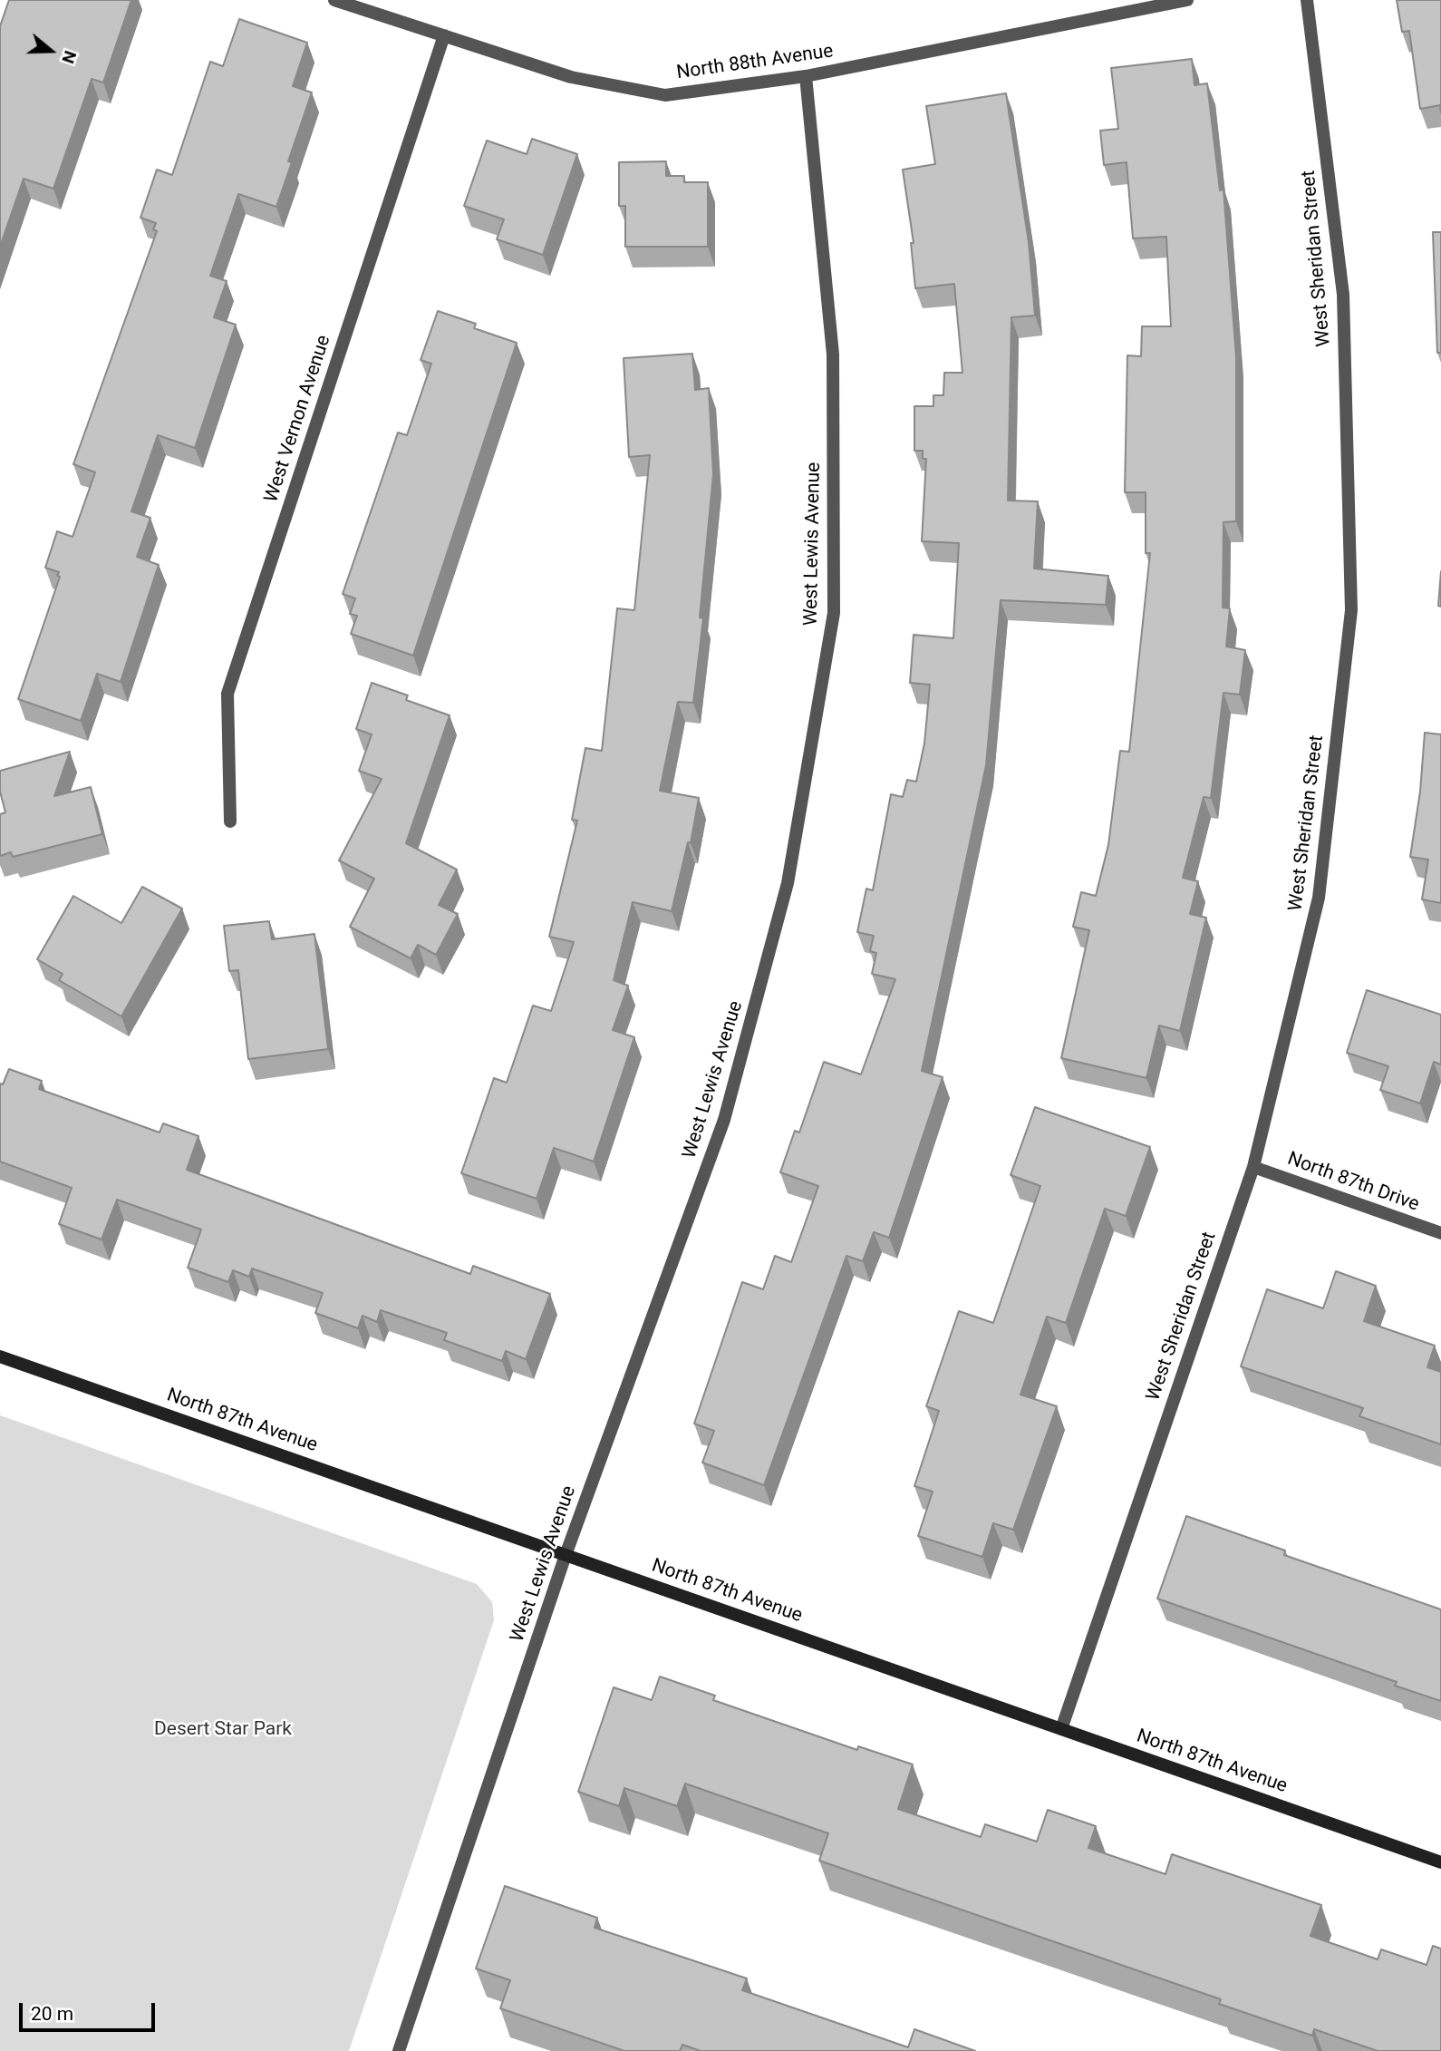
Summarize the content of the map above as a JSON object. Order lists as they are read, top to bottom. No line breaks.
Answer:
{"streets":{"street":["North 88th Avenue","West Sheridan Street","West Vernon Avenue","West Lewis Avenue","North 87th Drive","North 87th Avenue"]},"crossings":[["North 88th Avenue","West Vernon Avenue"],["North 88th Avenue","West Lewis Avenue"],["West Sheridan Street","North 87th Drive"],["West Sheridan Street","North 87th Avenue"],["West Lewis Avenue","North 87th Avenue"]],"parks":["Desert Star Park"],"scale_bar":"20 m","north":"right"}
